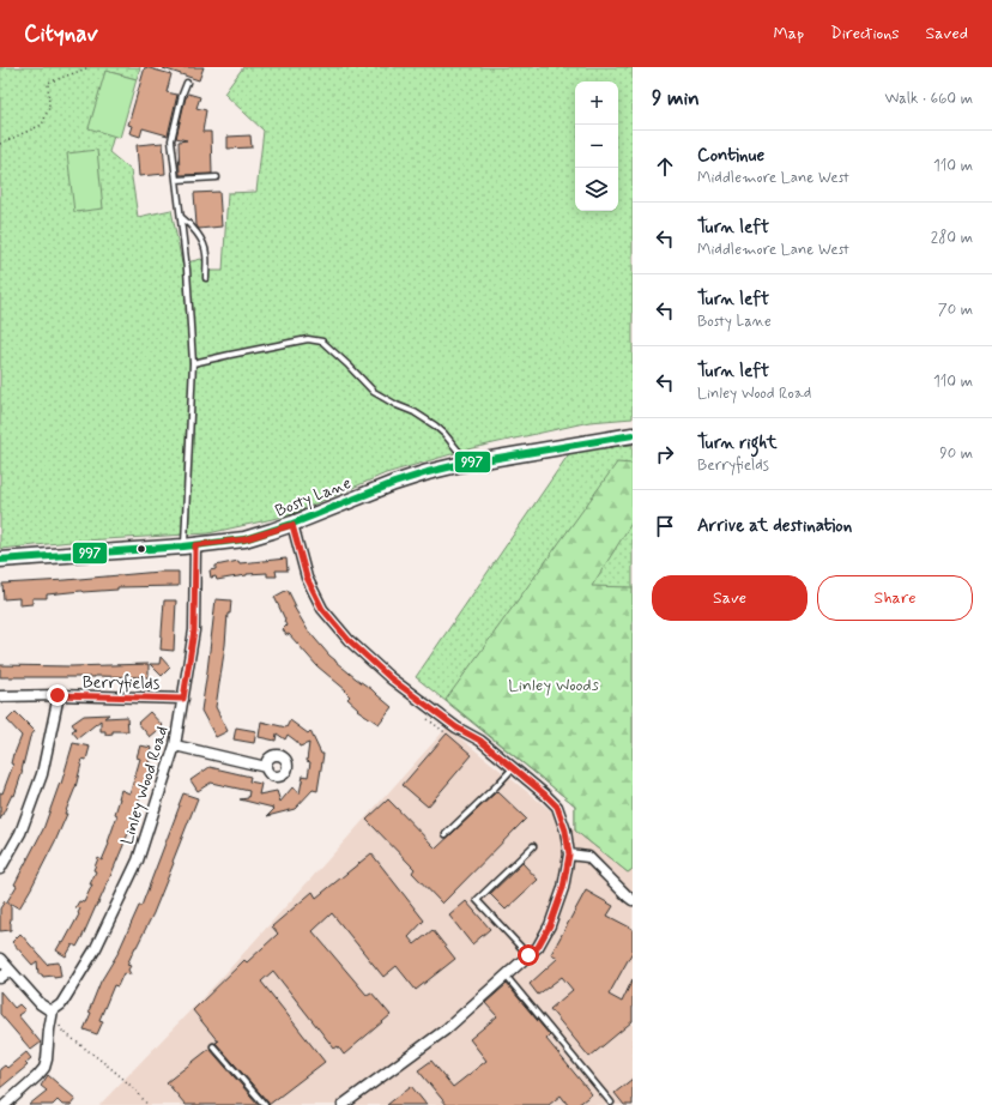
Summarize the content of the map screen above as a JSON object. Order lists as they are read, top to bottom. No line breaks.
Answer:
{"streets":{"main road":["Bosty Lane"],"street":["Berryfields","Linley Wood Road"]},"crossings":[["Bosty Lane","Linley Wood Road"],["Berryfields","Linley Wood Road"]],"parks":["Linley Woods"],"lines":["transit line 997"],"page":{"header":"Citynav","nav":["Map","Directions","Saved"],"heading":["9 min","Walk · 660 m"],"map_buttons":["+","−"],"list":[["Continue","Middlemore Lane West","110 m"],["Turn left","Middlemore Lane West","280 m"],["Turn left","Bosty Lane","70 m"],["Turn left","Linley Wood Road","110 m"],["Turn right","Berryfields","90 m"],"Arrive at destination"],"buttons":["Save","Share"]}}
